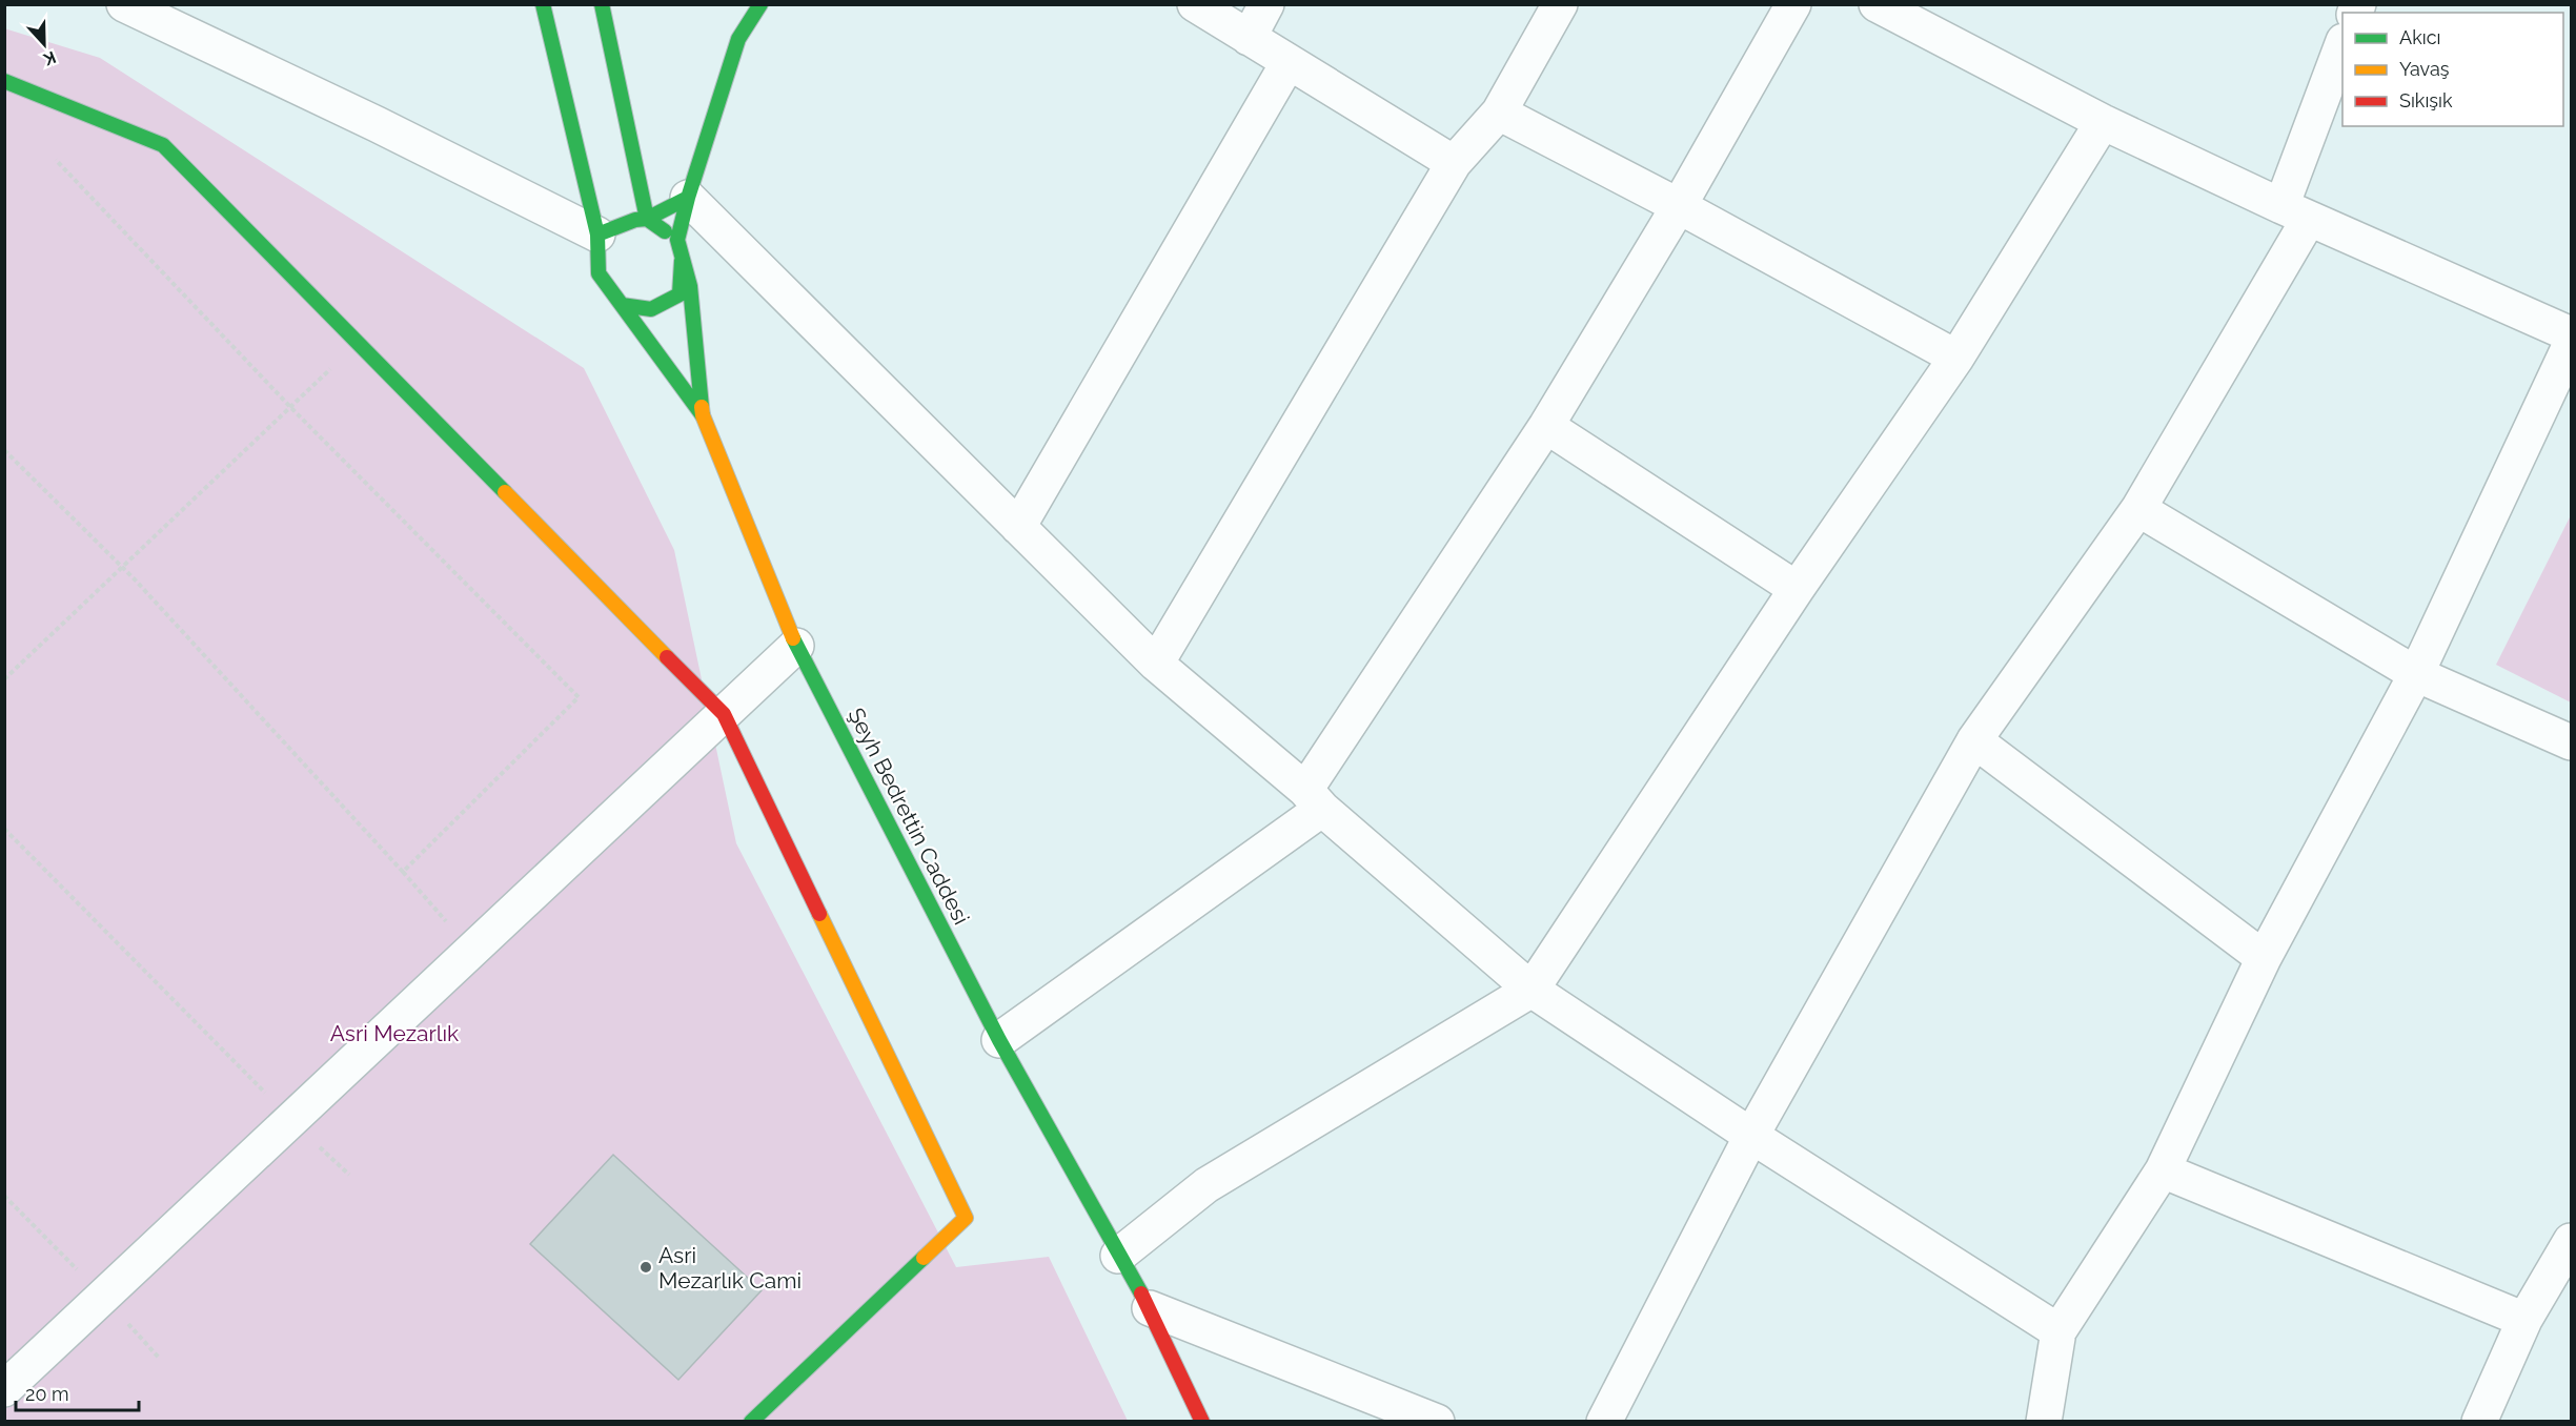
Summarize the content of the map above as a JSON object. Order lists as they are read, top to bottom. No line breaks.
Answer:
{"streets":{"street":["Şeyh Bedrettin Caddesi"]},"parks":["Asri Mezarlık"],"places":["Asri Mezarlık Cami"],"legend":["Akıcı","Yavaş","Sıkışık"],"scale_bar":"20 m","north":"bottom"}
